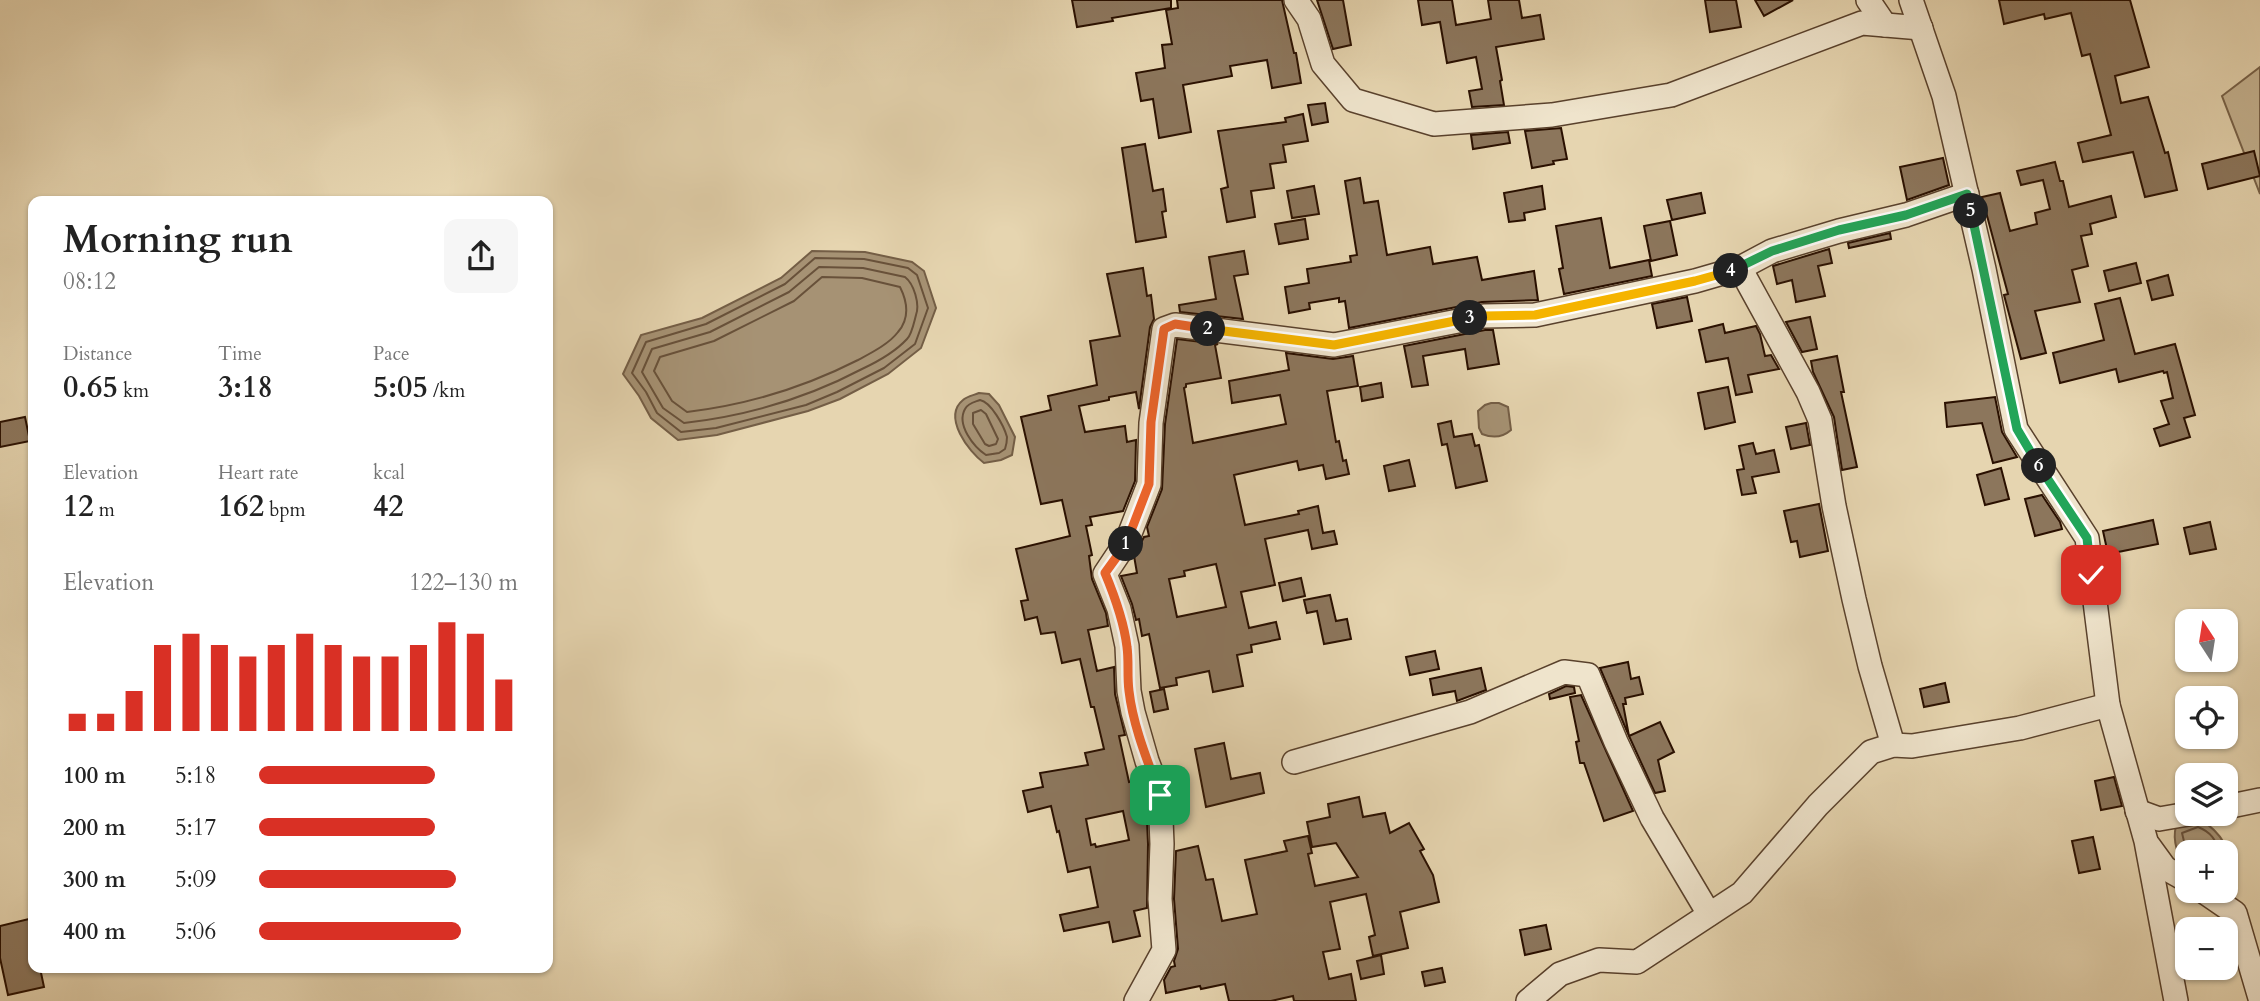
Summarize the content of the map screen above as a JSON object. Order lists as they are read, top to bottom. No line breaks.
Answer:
{"north":"top","page":{"pins":["5","4","3","2","6","1"],"heading":["Morning run","08:12"],"stats":[["Distance","0.65 km"],["Time","3:18"],["Pace","5:05 /km"],["Elevation","12 m"],["Heart rate","162 bpm"],["kcal","42"]],"chart":["Elevation","122–130 m"],"map_buttons":["+","−"],"list":[{"name":"100 m","note":"5:18"},{"name":"200 m","note":"5:17"},{"name":"300 m","note":"5:09"},{"name":"400 m","note":"5:06"}]}}
